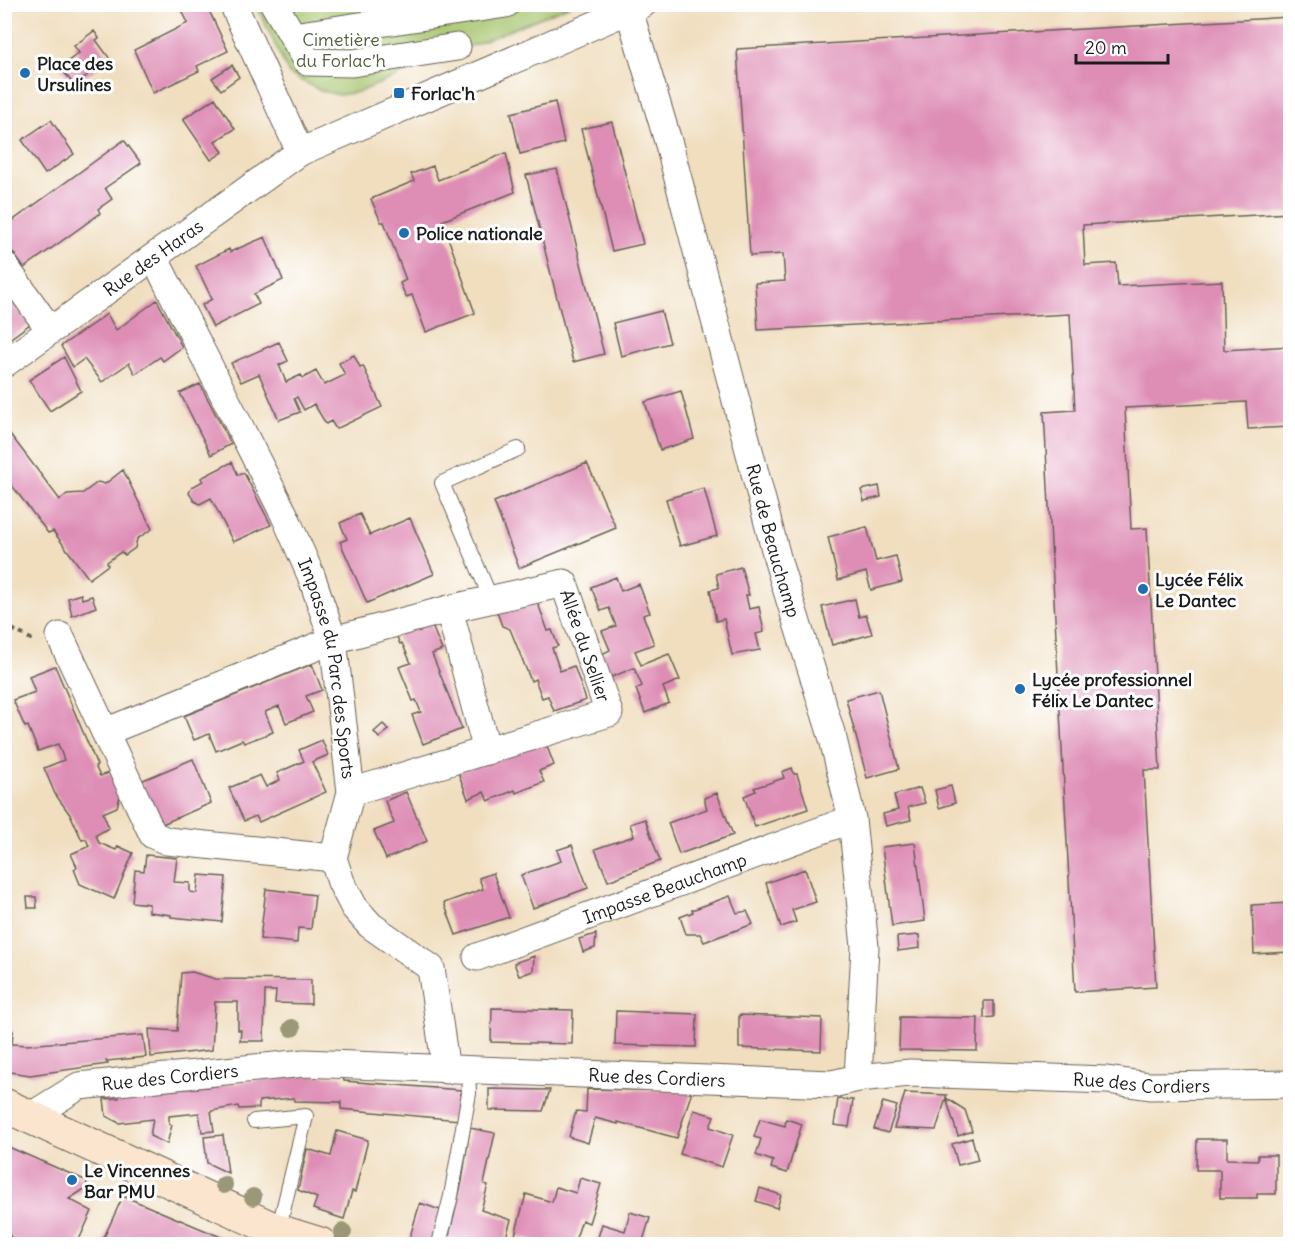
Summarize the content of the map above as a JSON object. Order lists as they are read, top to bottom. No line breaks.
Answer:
{"streets":{"street":["Rue des Haras","Rue de Beauchamp","Allée du Sellier","Impasse du Parc des Sports","Impasse Beauchamp","Rue des Cordiers"]},"crossings":[["Rue des Haras","Rue de Beauchamp"],["Rue des Haras","Impasse du Parc des Sports"],["Rue de Beauchamp","Impasse Beauchamp"],["Rue de Beauchamp","Rue des Cordiers"],["Allée du Sellier","Impasse du Parc des Sports"]],"parks":["Cimetière du Forlac’h"],"places":{"other":["Place des Ursulines","Police nationale","Lycée Félix Le Dantec","Lycée professionnel Félix Le Dantec","Le Vincennes Bar PMU"],"transit":["Forlac'h"]},"scale_bar":"20 m"}
